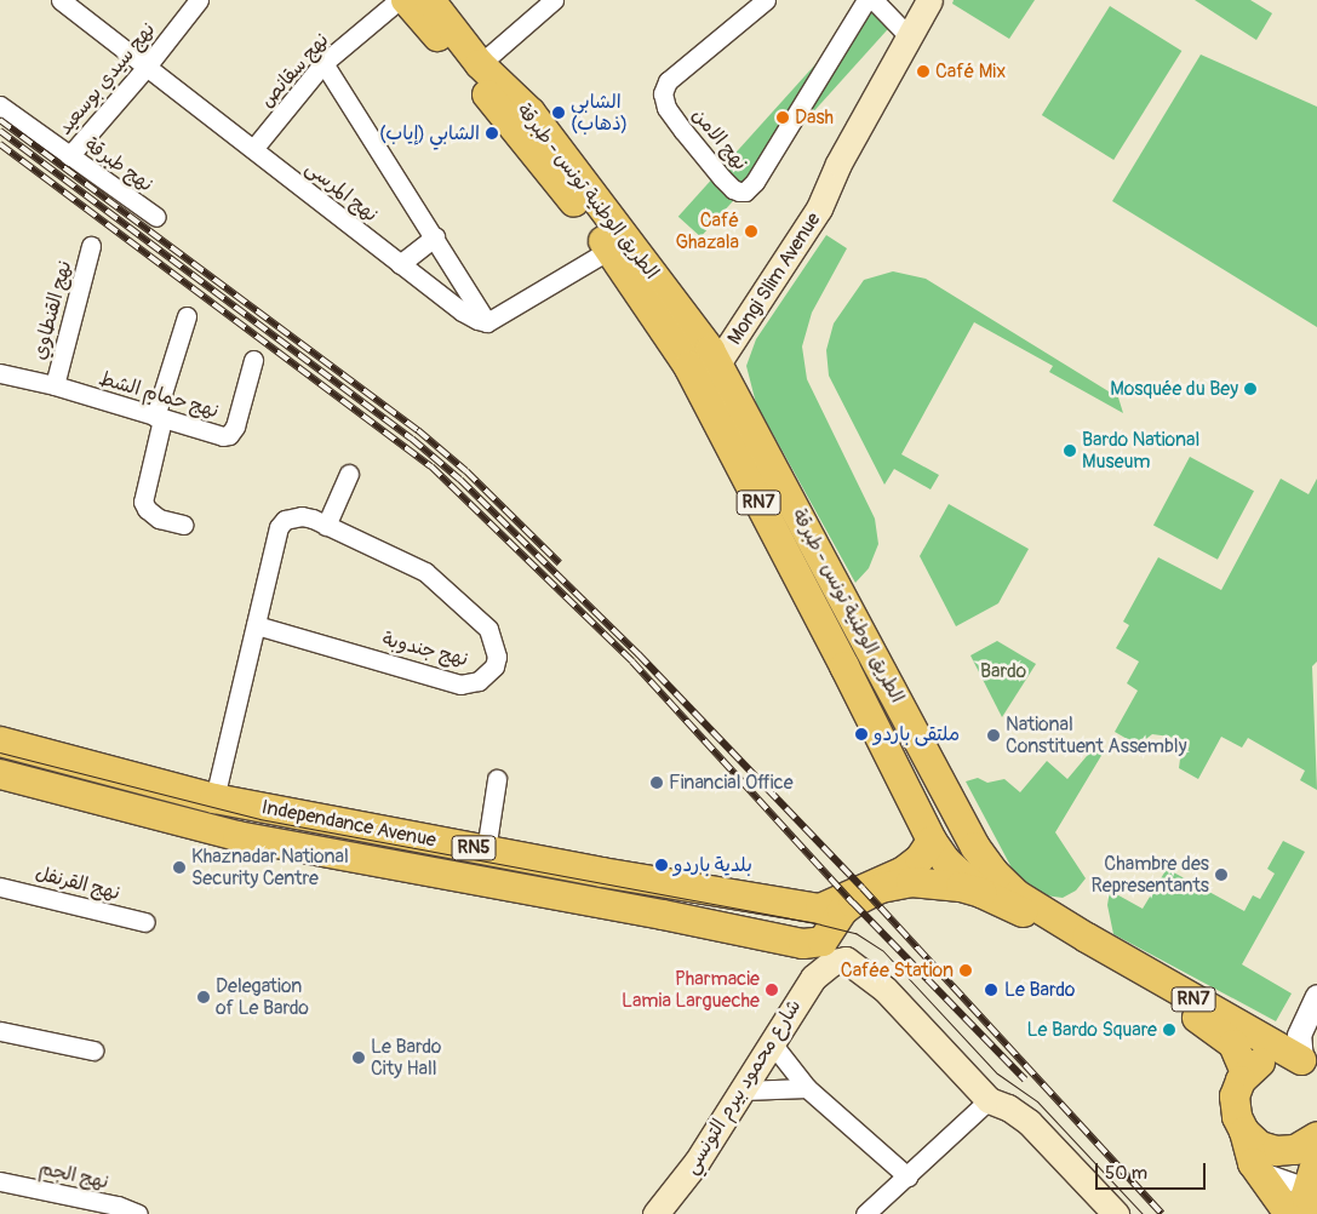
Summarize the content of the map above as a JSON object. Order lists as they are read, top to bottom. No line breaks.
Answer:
{"streets":{"main road":["الطريق الوطنية تونس - طبرقة","Mongi Slim Avenue","RN7","Independance Avenue","RN5","شارع محمود بيرم التونسي"],"street":["نهج سقانص","نهج سيدي بوسعيد","نهج الامن","نهج طبرقة","نهج المرسى","نهج القنطاوي","نهج حمام الشط","نهج جندوبة","نهج القرنفل","نهج الجم"]},"crossings":[["نهج سقانص","نهج المرسى"],["نهج سيدي بوسعيد","نهج طبرقة"],["نهج سيدي بوسعيد","نهج المرسى"],["الطريق الوطنية تونس - طبرقة","Mongi Slim Avenue"],["الطريق الوطنية تونس - طبرقة","Independance Avenue"],["الطريق الوطنية تونس - طبرقة","RN5"],["نهج القنطاوي","نهج حمام الشط"],["نهج جندوبة","Independance Avenue"]],"parks":["Bardo"],"places":["Café Mix","الشابي (ذهاب)","Dash","الشابي (إياب)","Café Ghazala","Mosquée du Bey","Bardo National Museum","ملتقى باردو","National Constituent Assembly","Financial Office","بلدية باردو","Khaznadar National Security Centre","Chambre des Representants","Cafée Station","Pharmacie Lamia Largueche","Le Bardo","Delegation of Le Bardo","Le Bardo Square","Le Bardo City Hall"],"scale_bar":"50 m"}
